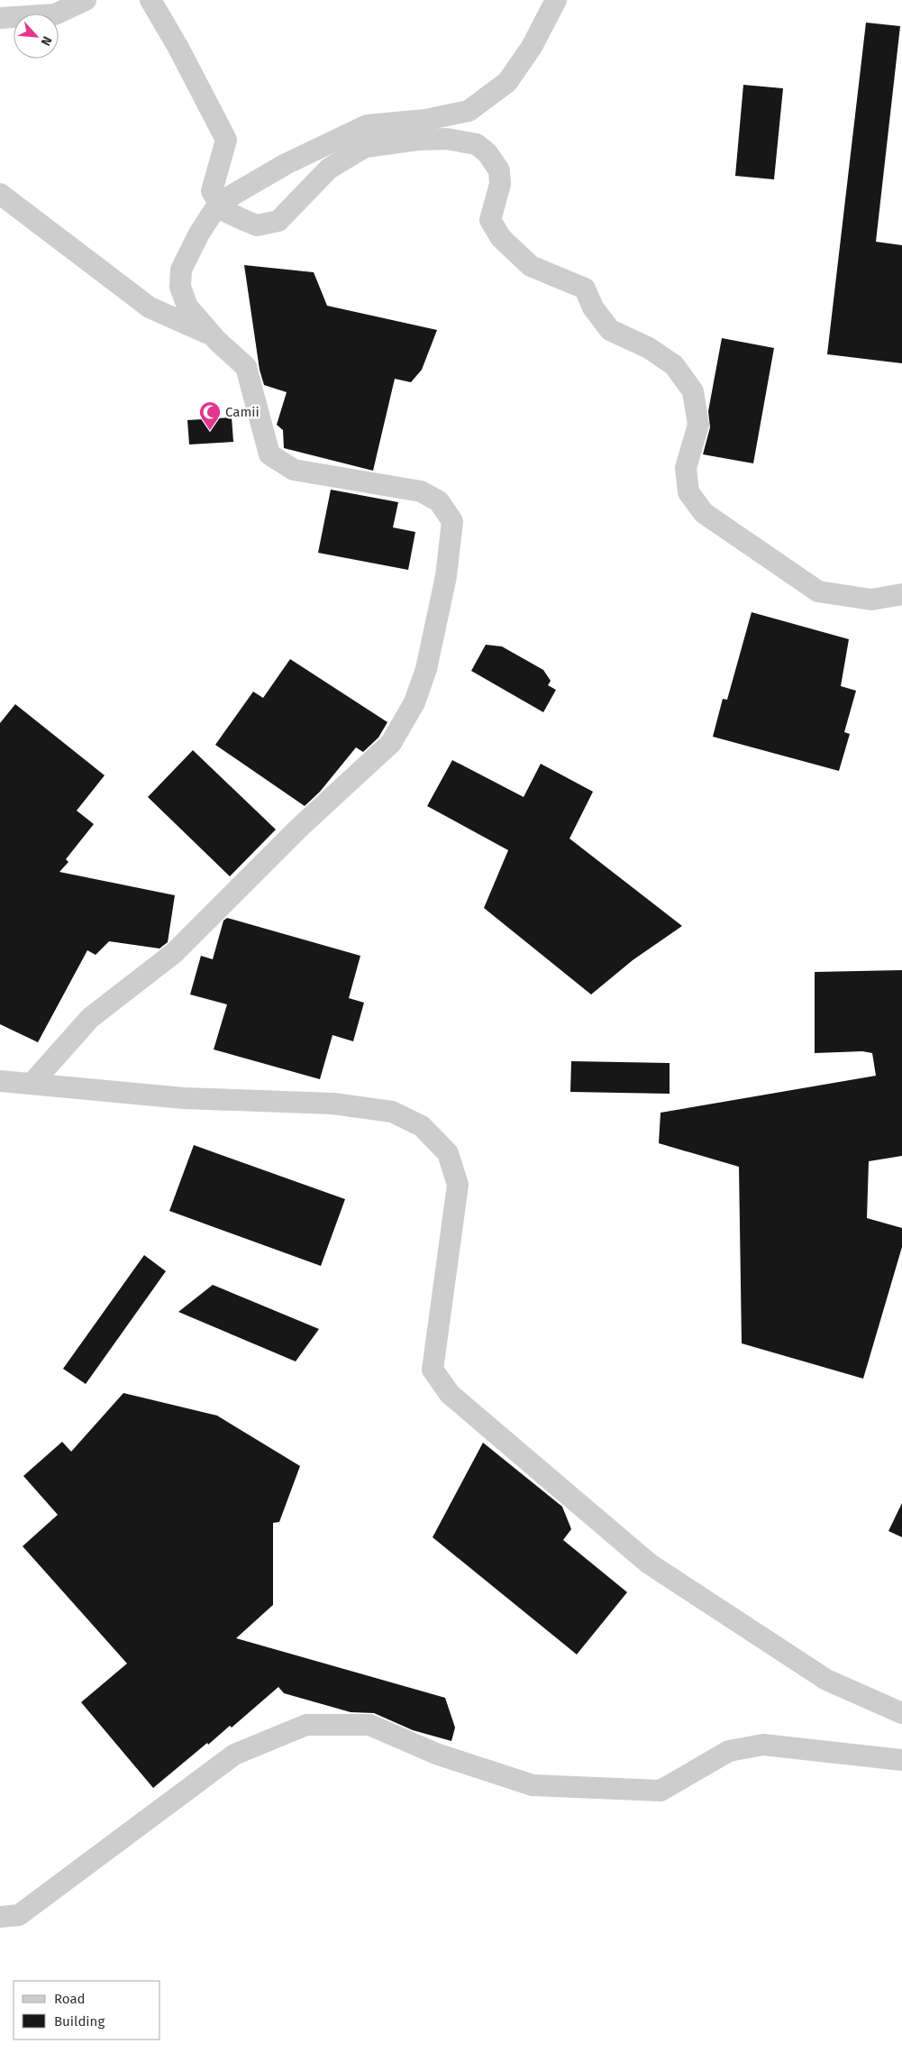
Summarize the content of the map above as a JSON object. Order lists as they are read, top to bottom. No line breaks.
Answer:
{"places":{"mosque":["Camii"]},"legend":["Road","Building"],"north":"bottom right"}
